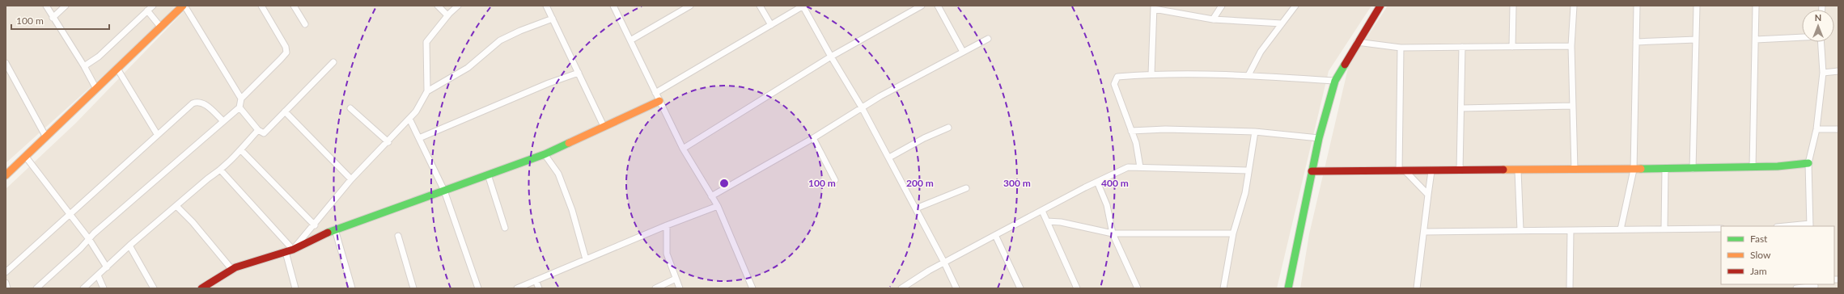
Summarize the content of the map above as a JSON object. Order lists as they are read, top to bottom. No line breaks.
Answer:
{"legend":["Fast","Slow","Jam"],"scale_bar":"100 m","north":"top","rings":["100 m","200 m","300 m","400 m"]}
